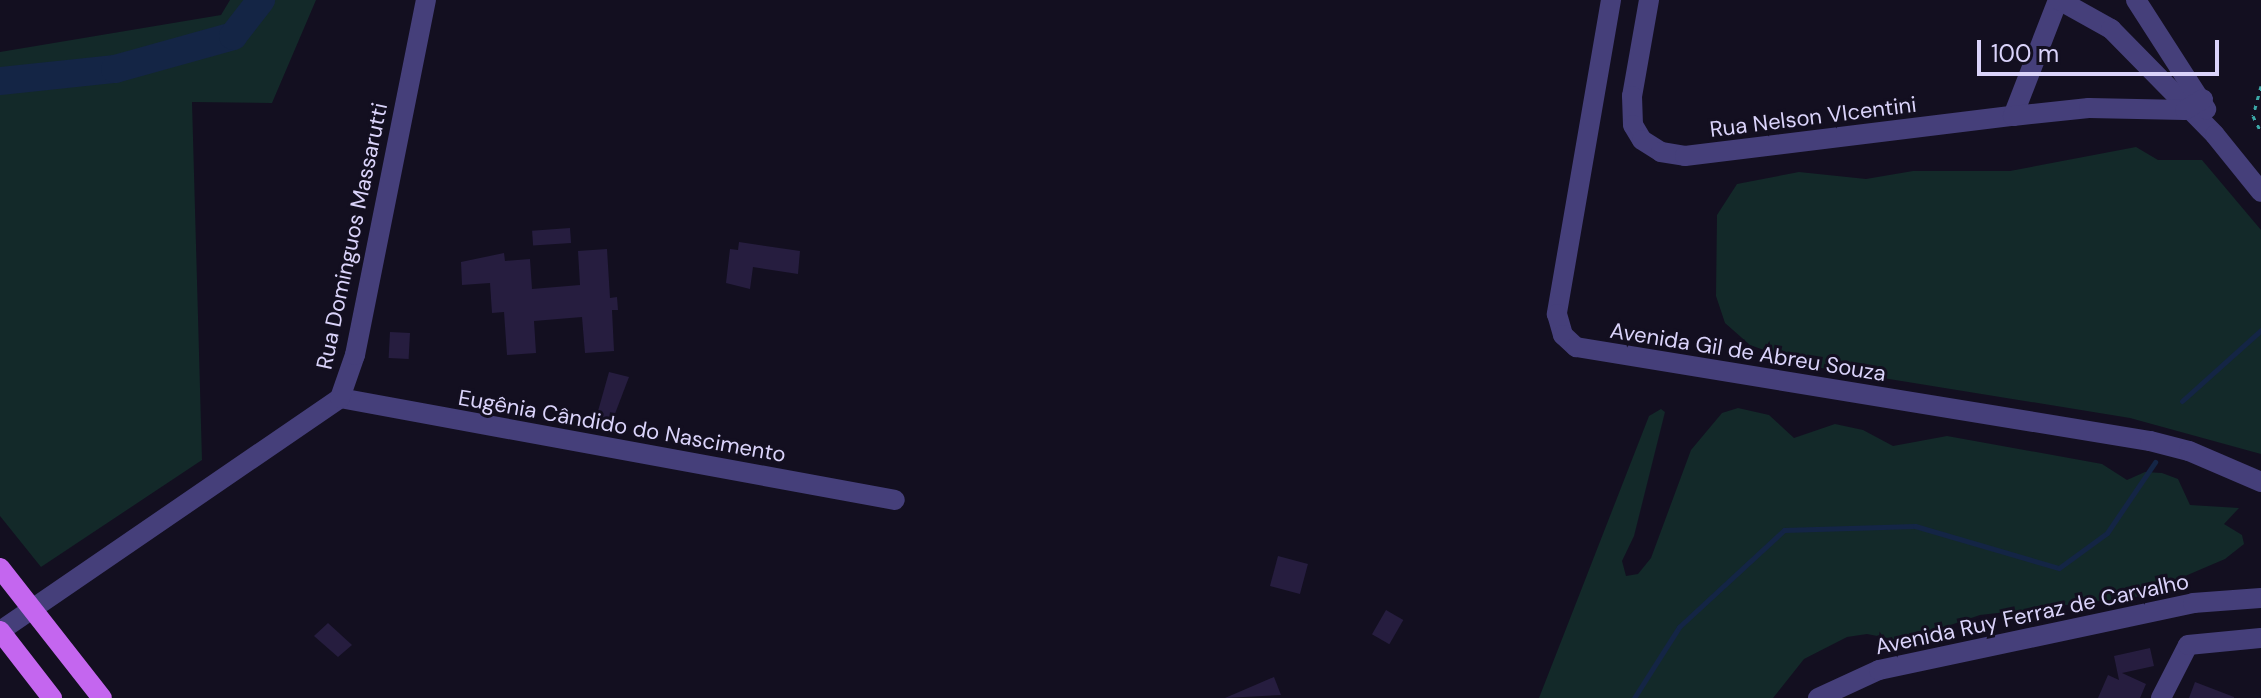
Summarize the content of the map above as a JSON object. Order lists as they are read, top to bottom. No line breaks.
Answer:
{"streets":{"street":["Rua Nelson VIcentini","Rua Dominguos Massarutti","Avenida Gil de Abreu Souza","Eugênia Cândido do Nascimento","Avenida Ruy Ferraz de Carvalho"]},"crossings":[["Rua Dominguos Massarutti","Eugênia Cândido do Nascimento"]],"scale_bar":"100 m"}
